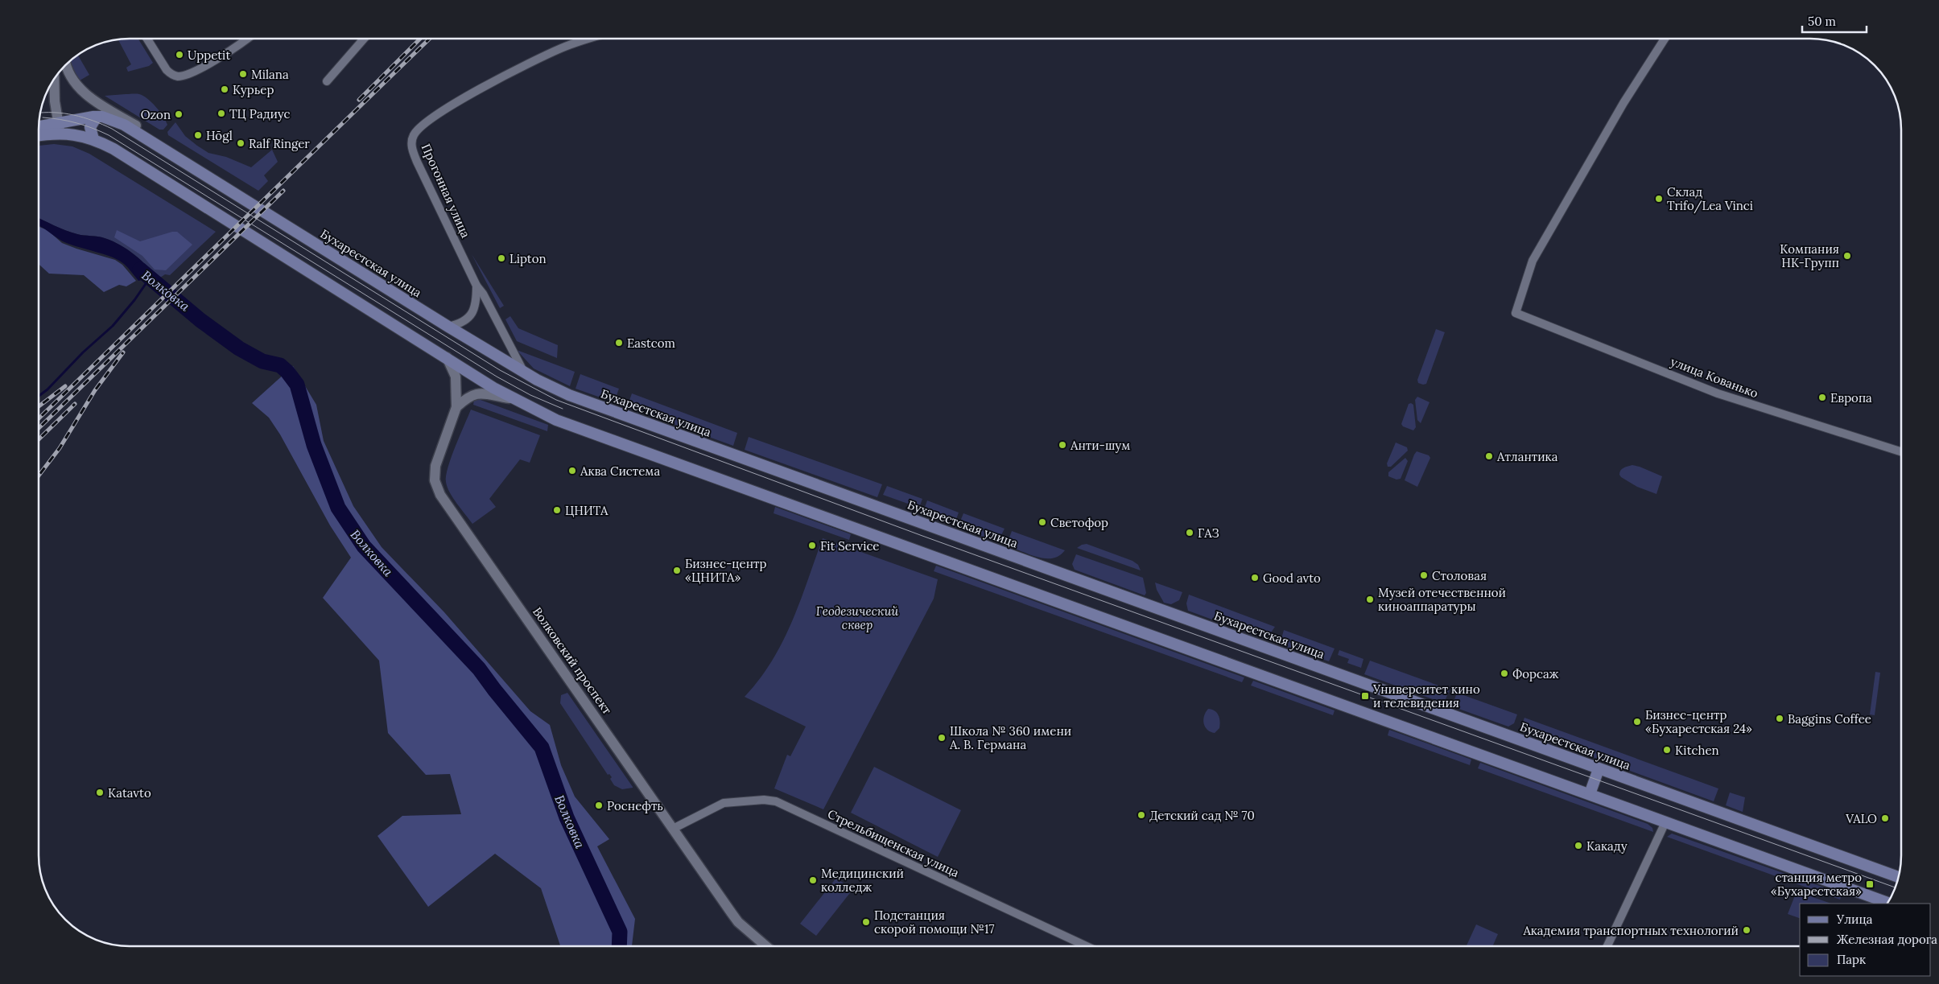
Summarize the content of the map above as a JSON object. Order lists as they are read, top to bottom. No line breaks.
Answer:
{"streets":{"main road":["Бухарестская улица"],"street":["Прогонная улица","улица Кованько","Волковский проспект","Стрельбищенская улица"]},"crossings":[["Прогонная улица","Бухарестская улица"],["Волковский проспект","Стрельбищенская улица"]],"water":["Волковка"],"parks":["Геодезический сквер"],"places":{"other":["Uppetit","Milana","Курьер","ТЦ Радиус","Ozon","Hōgl","Ralf Ringer","Склад Trifo/Lea Vinci","Компания НК-Групп","Lipton","Eastcom","Европа","Анти-шум","Атлантика","Аква Система","ЦНИТА","Светофор","ГАЗ","Fit Service","Бизнес-центр «ЦНИТА»","Столовая","Good avto","Музей отечественной киноаппаратуры","Форсаж","Baggins Coffee","Бизнес-центр «Бухарестская 24»","Школа № 360 имени А. В. Германа","Kitchen","Katavto","Роснефть","Детский сад № 70","VALO","Какаду","Медицинский колледж","Подстанция скорой помощи №17","Академия транспортных технологий"],"transit":["Университет кино и телевидения","станция метро «Бухарестская»"]},"legend":["Улица","Железная дорога","Парк"],"scale_bar":"50 m"}
